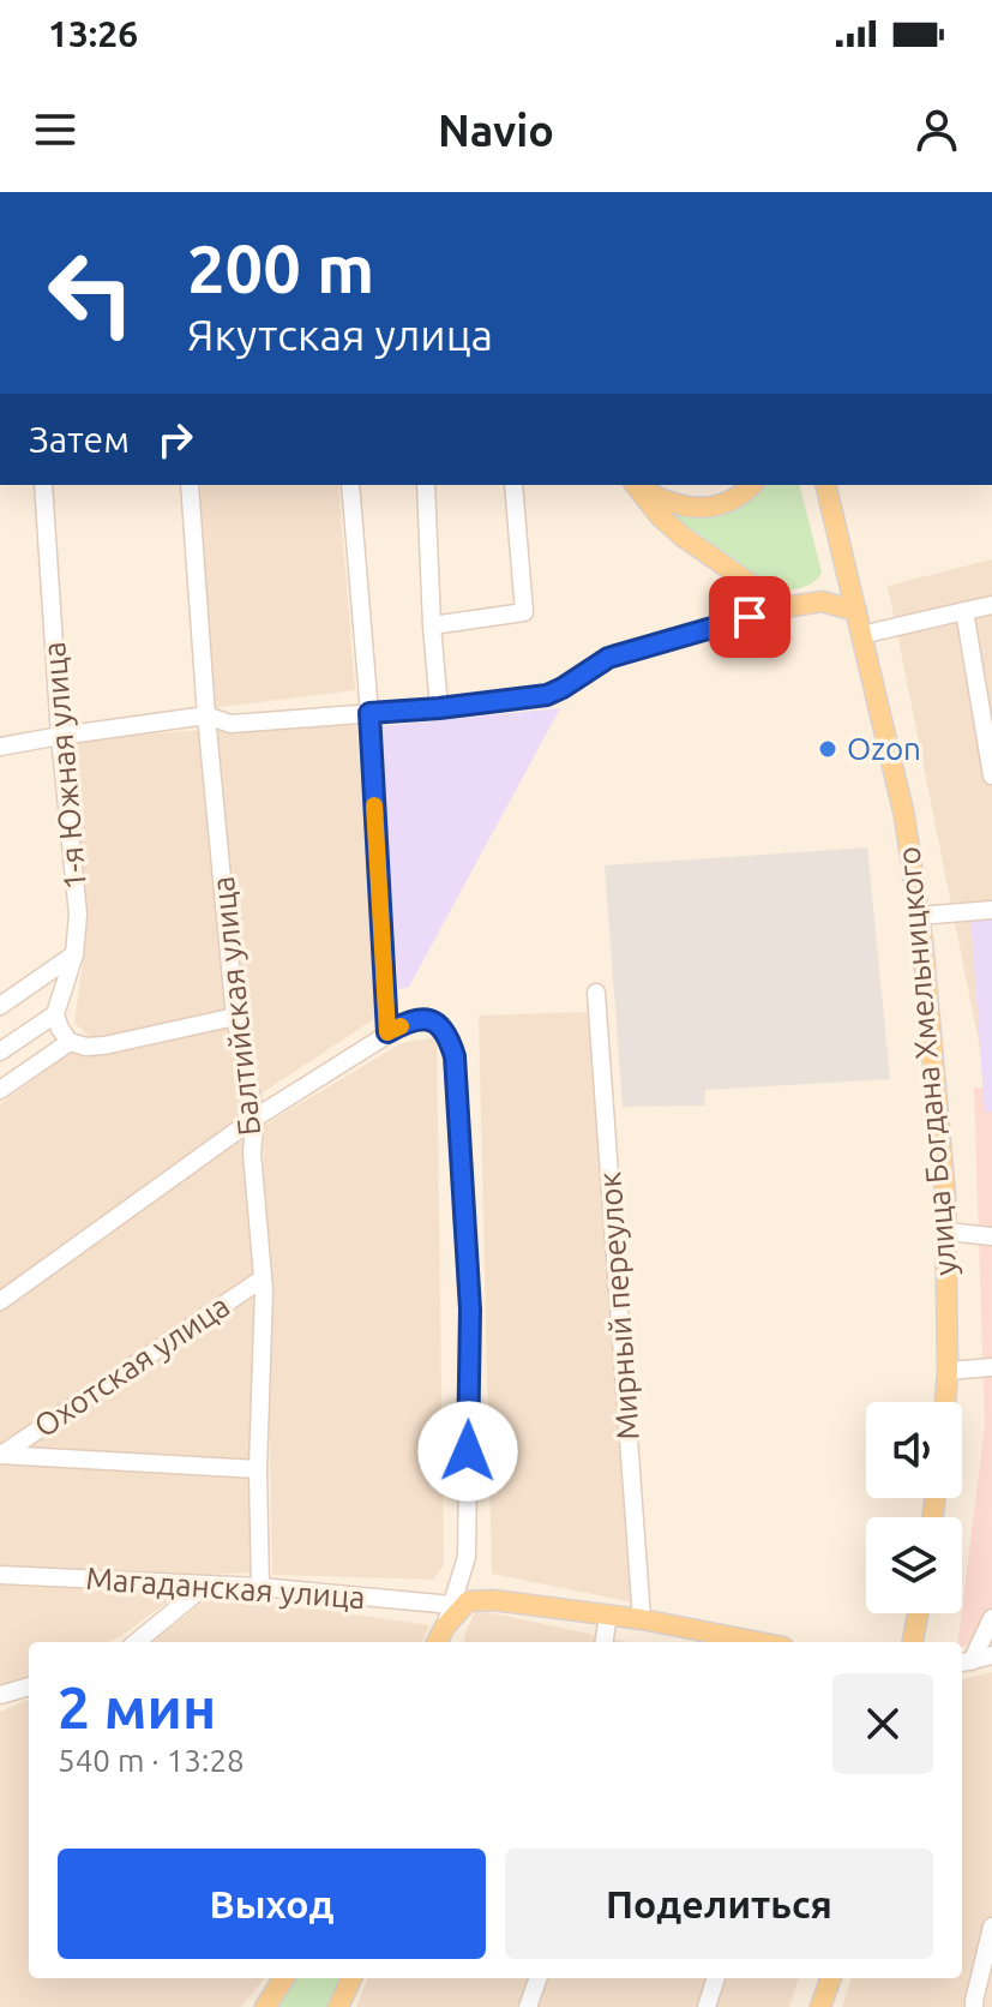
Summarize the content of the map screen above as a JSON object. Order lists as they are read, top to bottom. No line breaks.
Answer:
{"streets":{"main road":["улица Богдана Хмельницкого"],"street":["1-я Южная улица","Балтийская улица","Мирный переулок","Охотская улица","Магаданская улица"]},"crossings":[["Балтийская улица","Охотская улица"],["Балтийская улица","Магаданская улица"]],"places":["Ozon"],"page":{"status":"13:26","header":"Navio","turn":["200 m","Якутская улица"],"then":"Затем","heading":["2 мин","540 m · 13:28"],"buttons":["Выход","Поделиться"]}}
